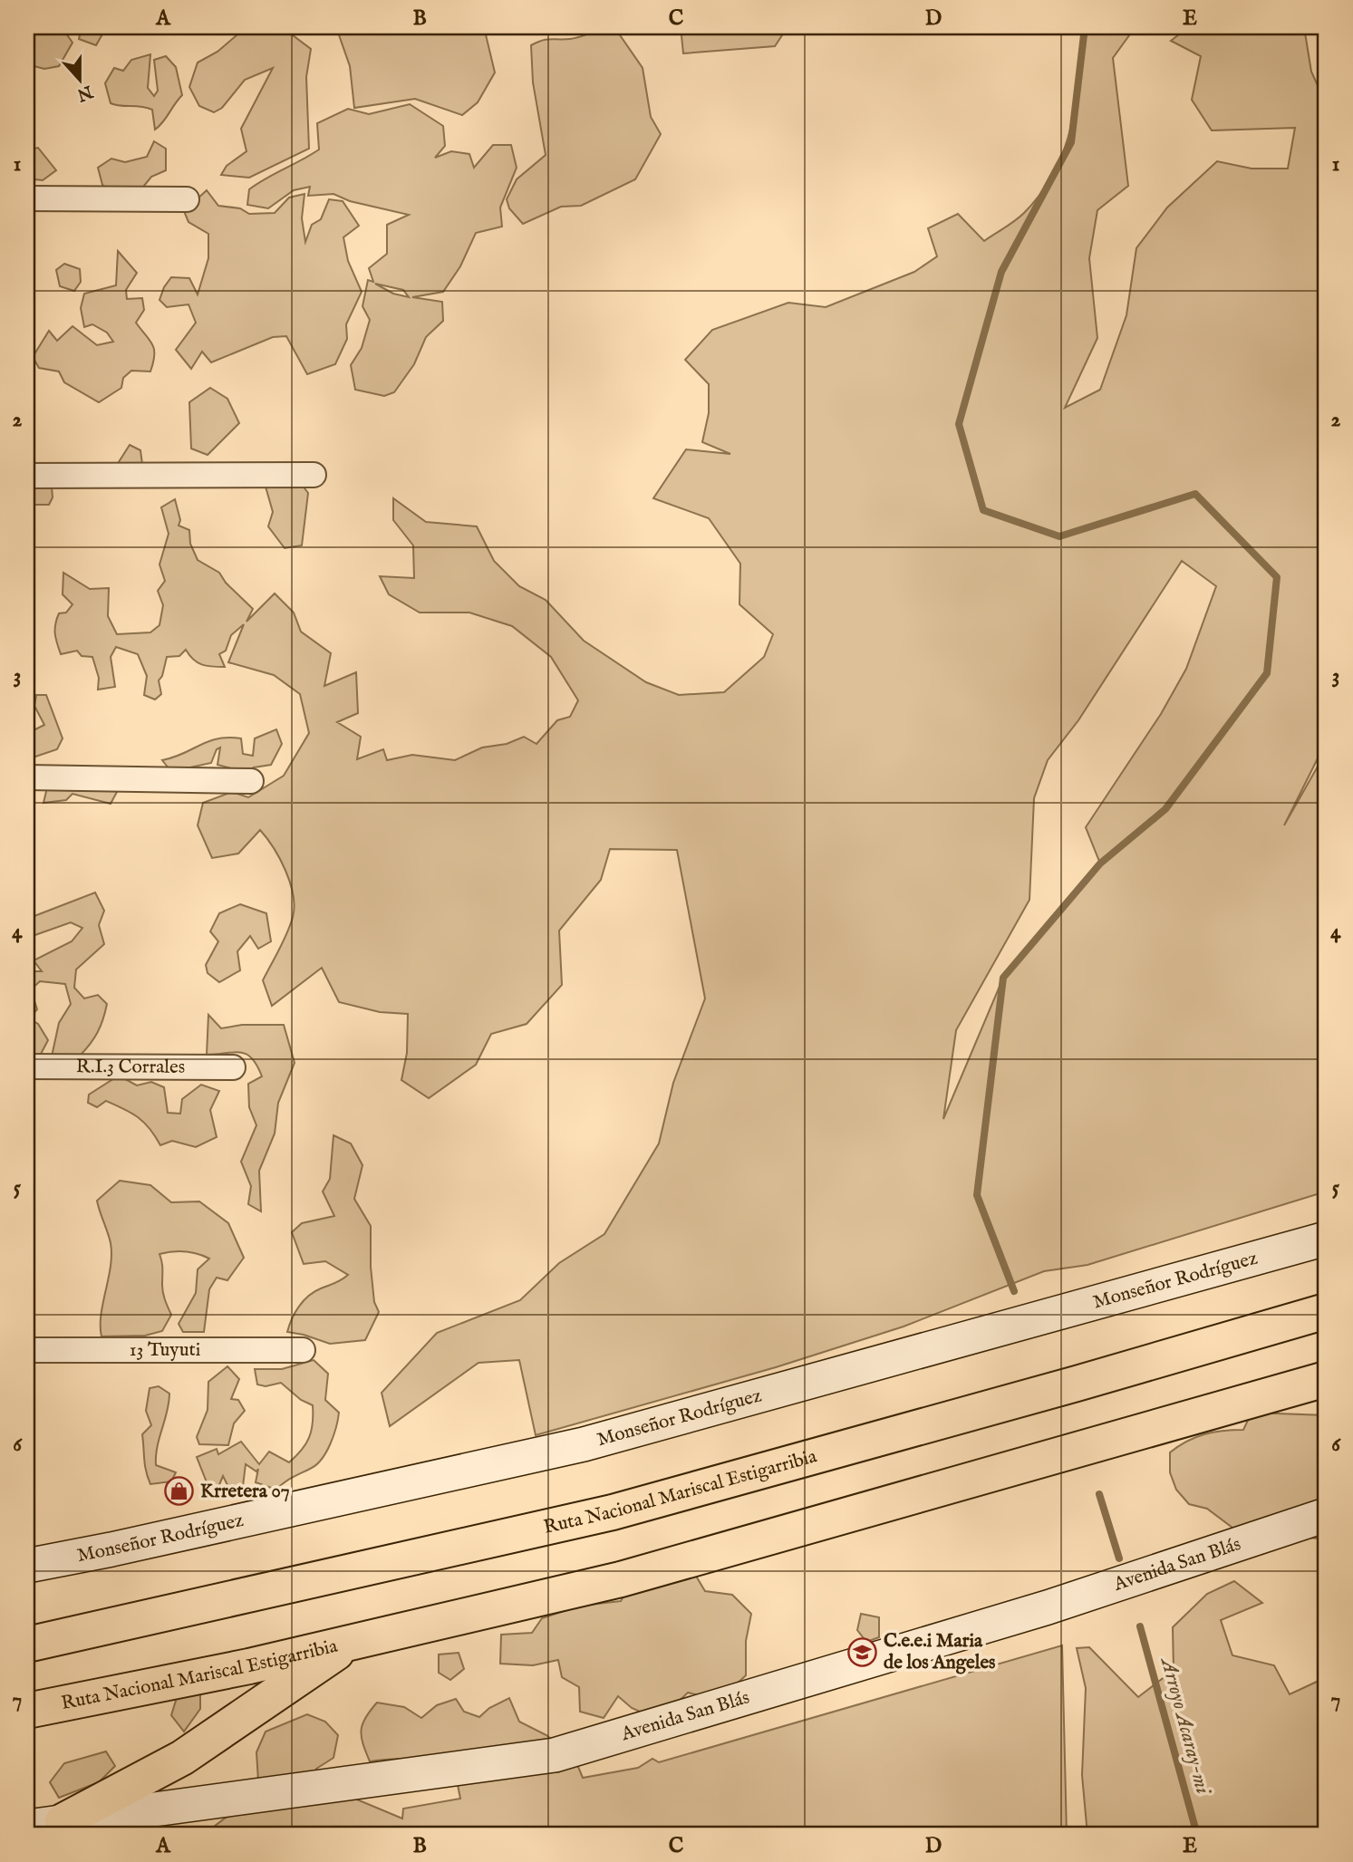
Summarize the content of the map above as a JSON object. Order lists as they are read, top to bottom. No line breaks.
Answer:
{"streets":{"highway":["Ruta Nacional Mariscal Estigarribia"],"street":["R.I.3 Corrales","Monseñor Rodríguez","13 Tuyuti","Avenida San Blás"]},"water":["Arroyo Acaray-mi"],"places":{"shop":["Krretera 07"],"school or university":["C.e.e.i Maria de los Angeles"]},"north":"bottom","grid":{"columns":["A","B","C","D","E"],"rows":["1","2","3","4","5","6","7"]}}
